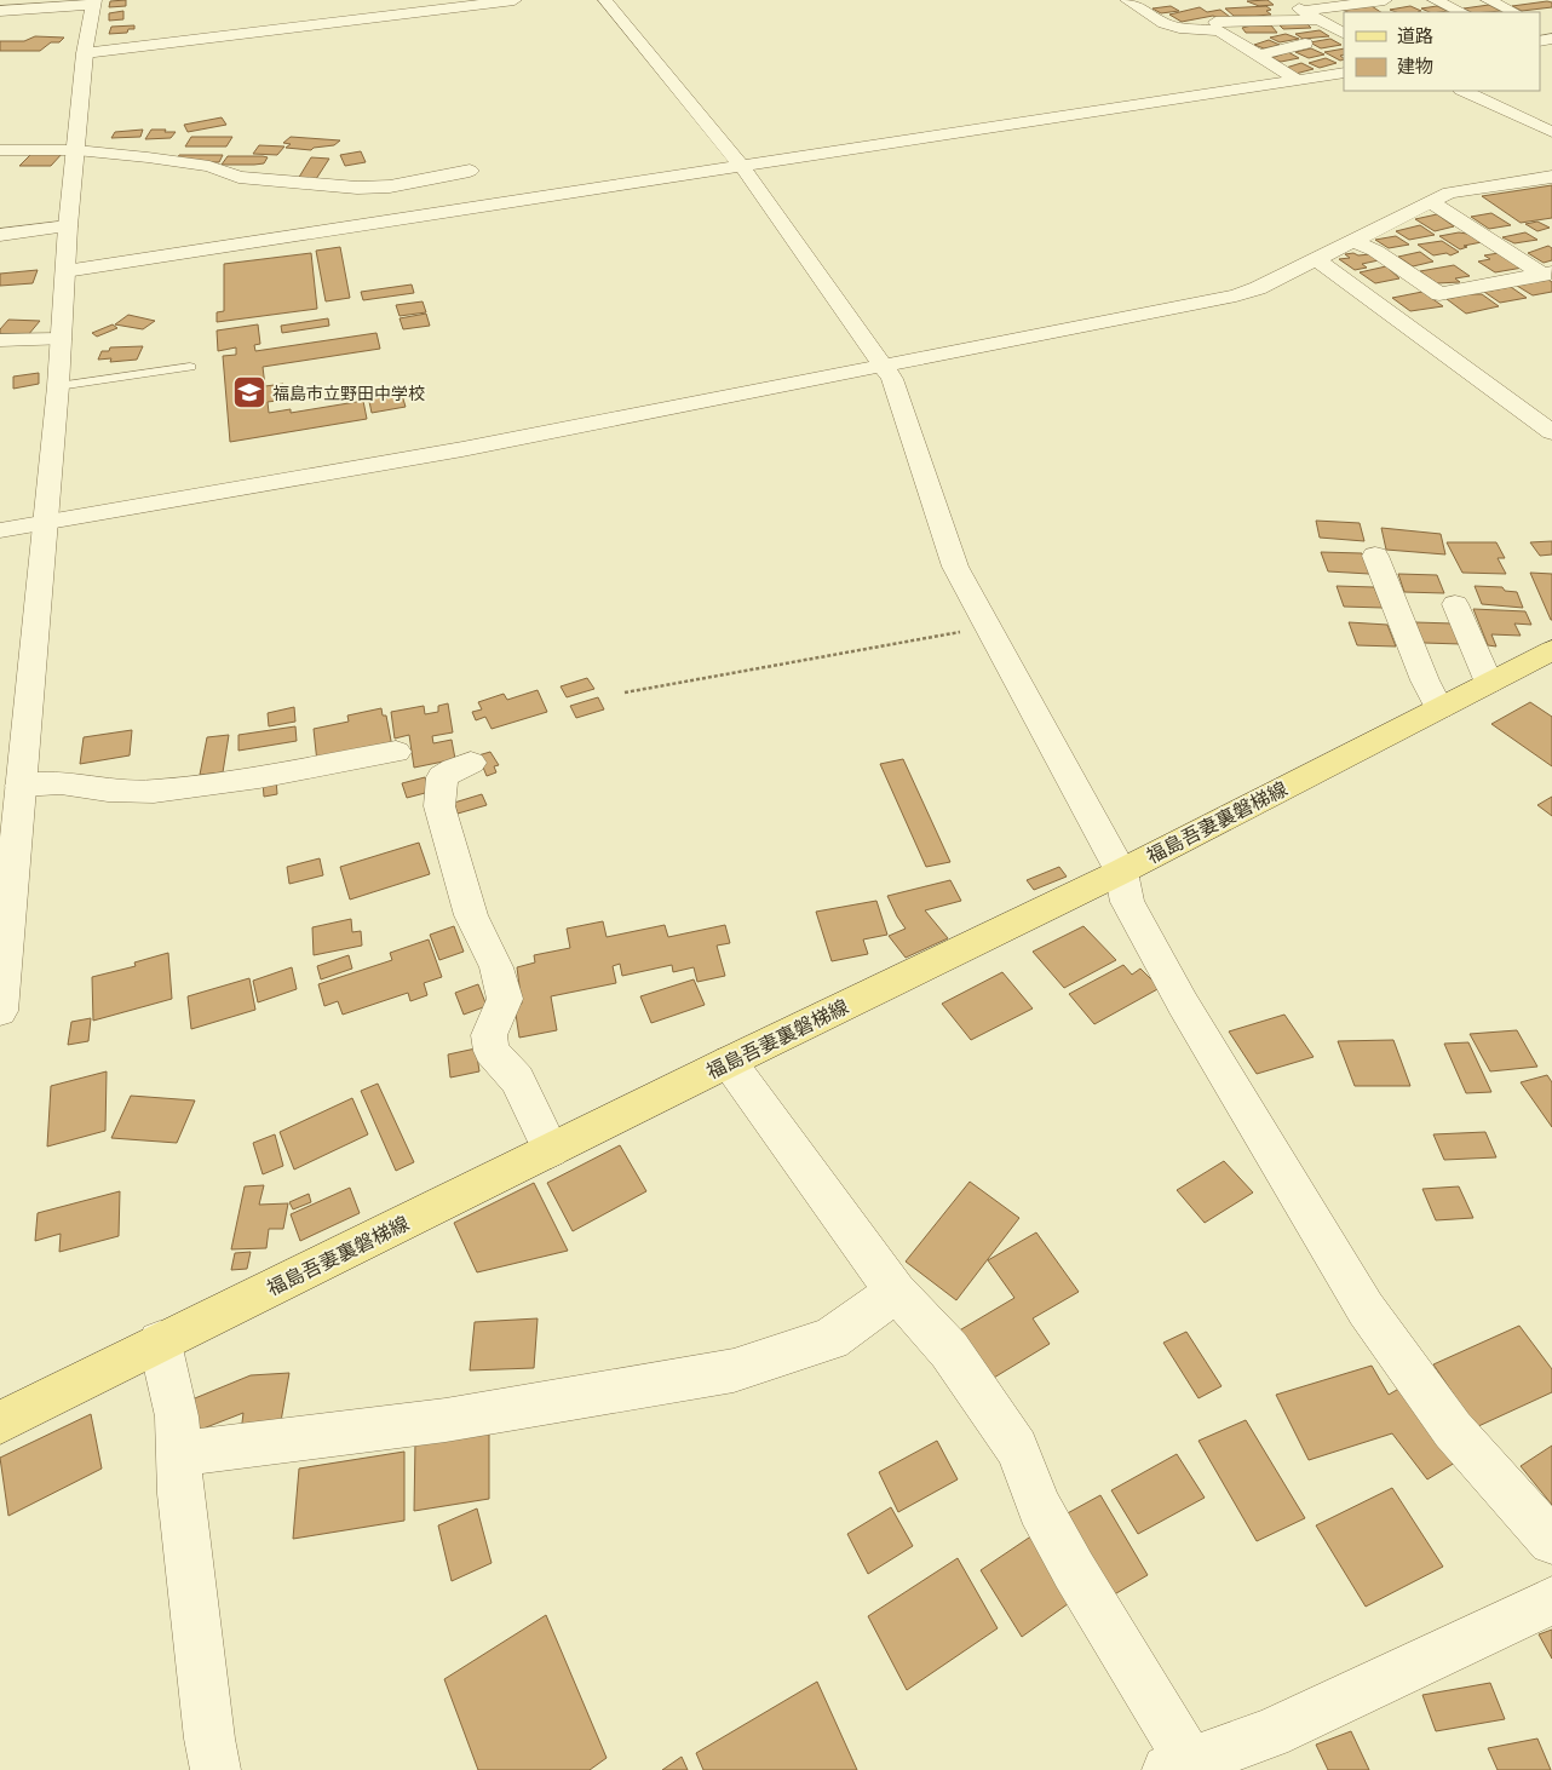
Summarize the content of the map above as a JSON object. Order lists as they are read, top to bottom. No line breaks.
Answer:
{"streets":{"main road":["福島吾妻裏磐梯線"]},"places":{"school or university":["福島市立野田中学校"]},"legend":["道路","建物"]}
